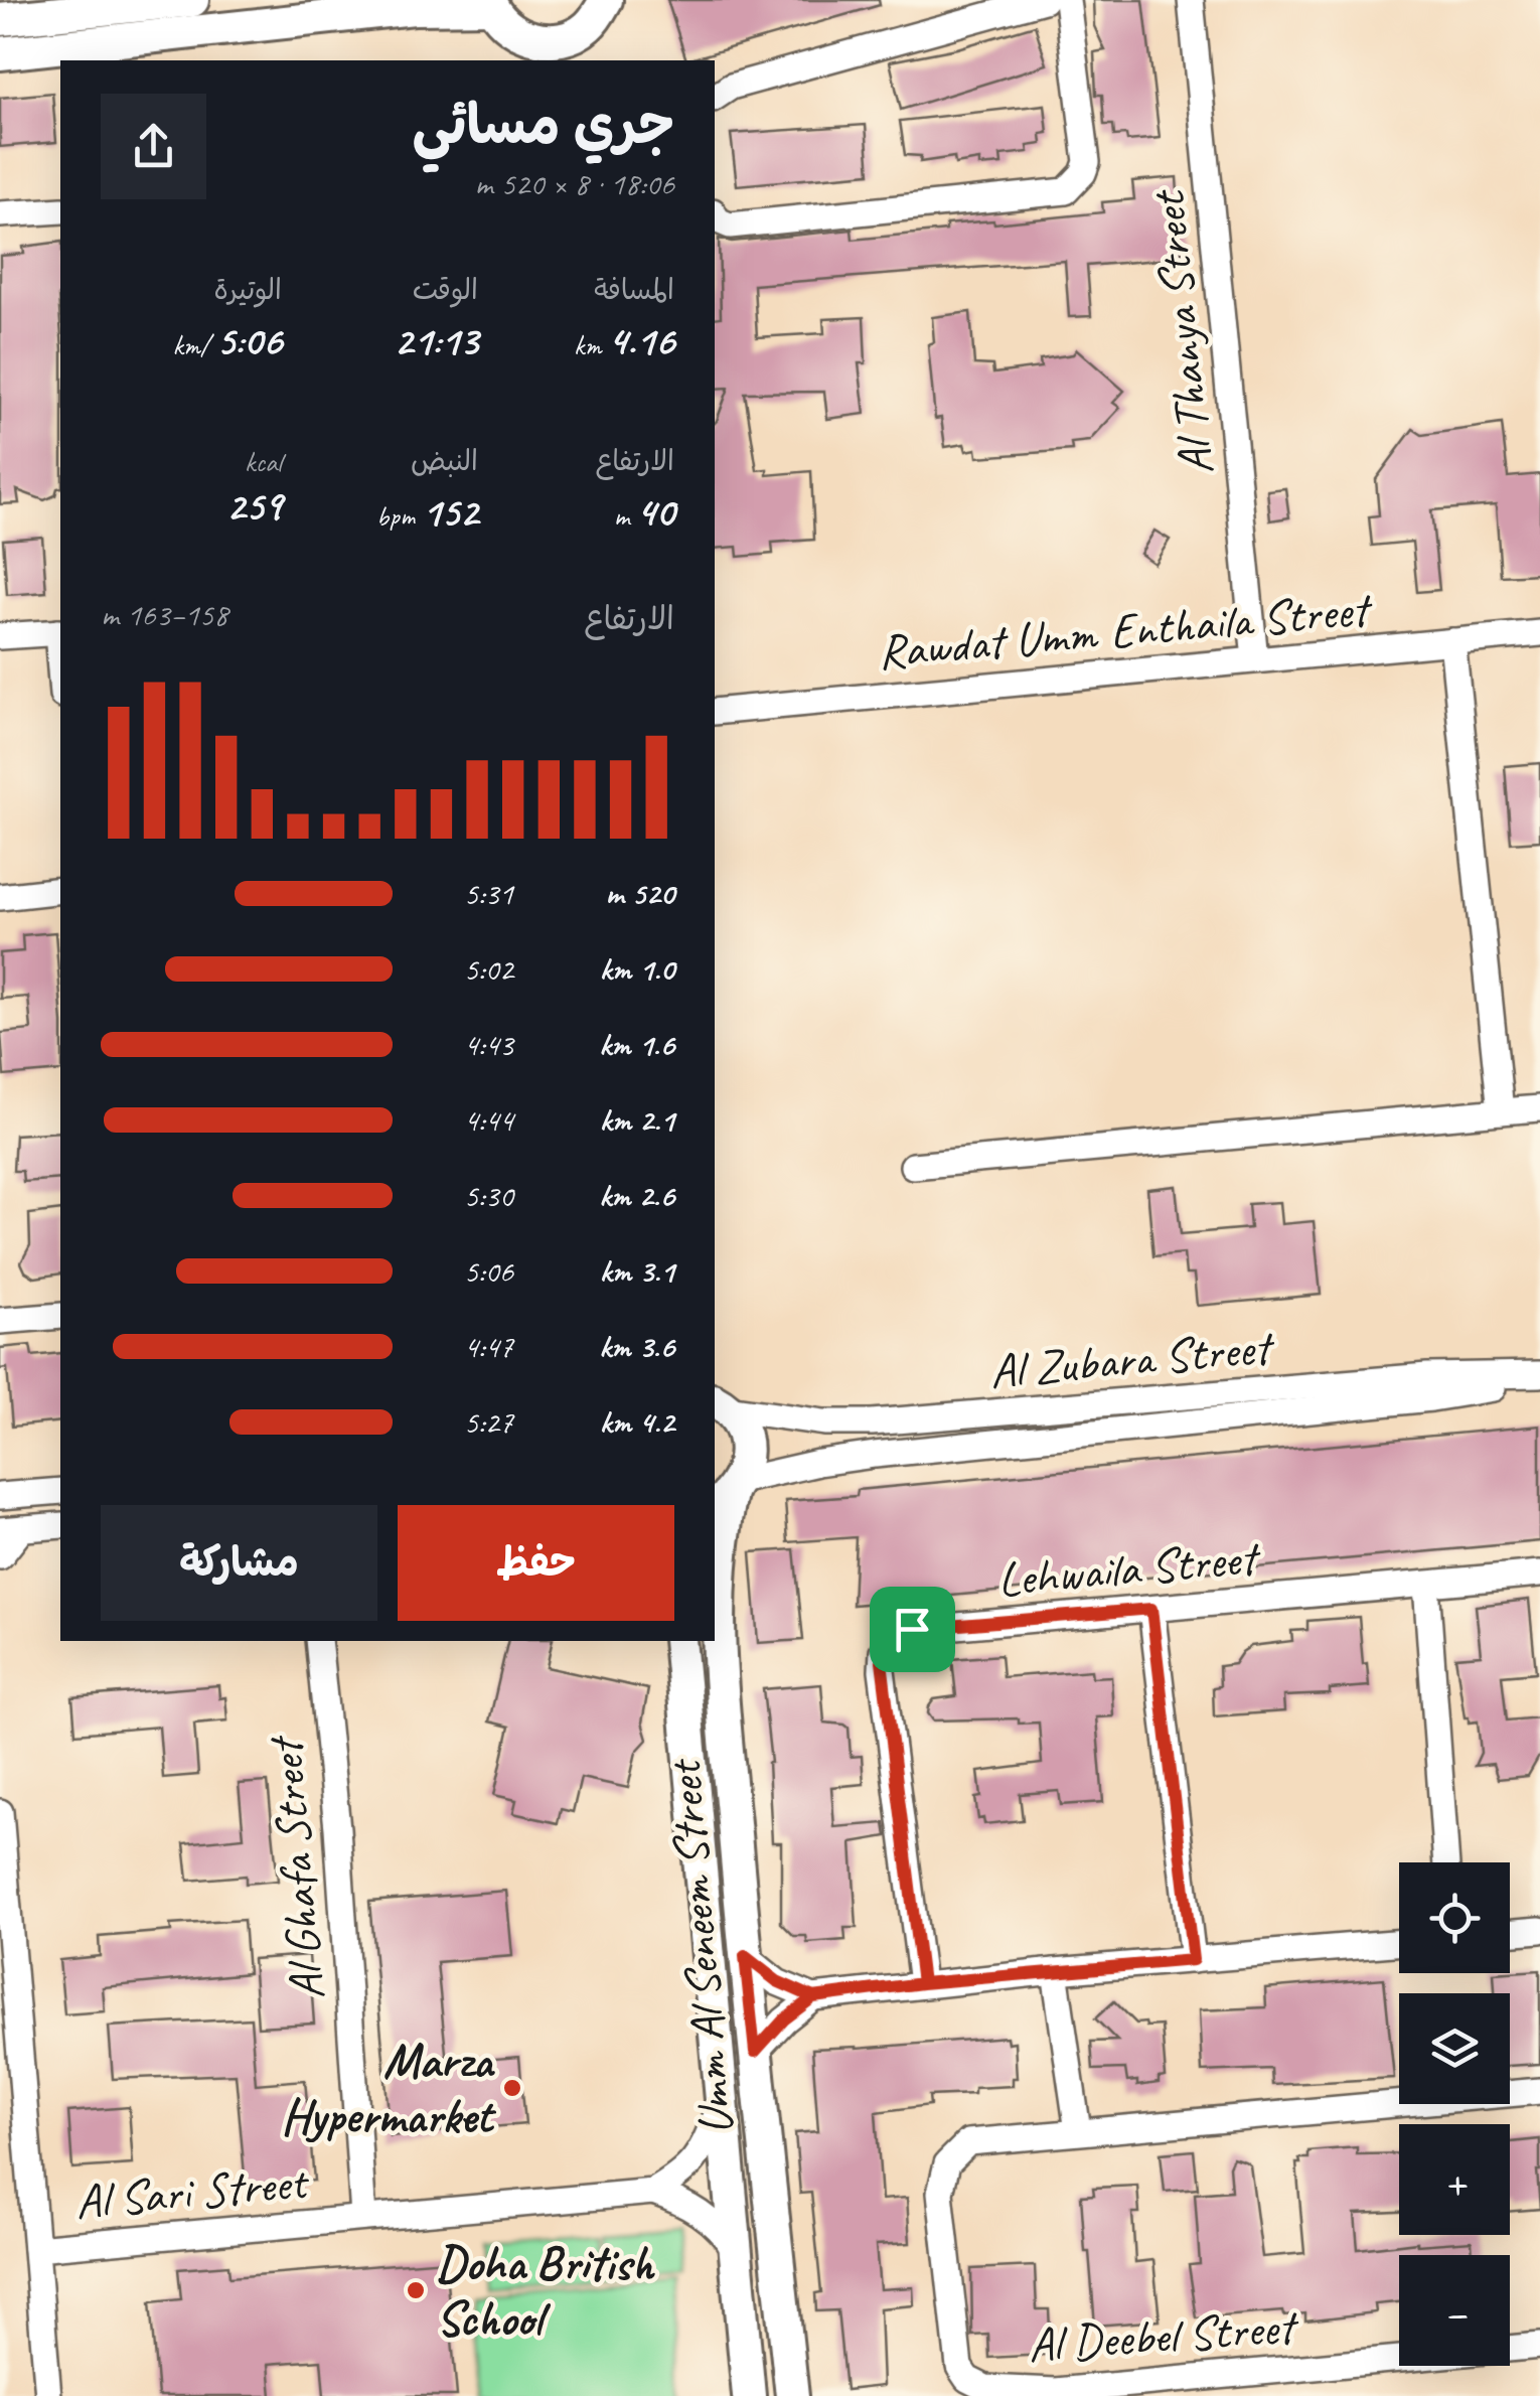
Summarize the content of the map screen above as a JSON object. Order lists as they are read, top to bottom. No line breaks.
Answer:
{"streets":{"main road":["Umm Al Seneem Street"],"street":["Al Thanya Street","Rawdat Umm Enthaila Street","Al Zubara Street","Lehwaila Street","Al Ghafa Street","Al Sari Street","Al Deebel Street"]},"crossings":[["Al Thanya Street","Rawdat Umm Enthaila Street"],["Al Zubara Street","Umm Al Seneem Street"],["Al Ghafa Street","Al Sari Street"],["Umm Al Seneem Street","Al Sari Street"]],"places":["Marza Hypermarket","Doha British School"],"page":{"heading":["جري مسائي","18:06 · 8 × 520 m"],"stats":[["المسافة","4.16 km"],["الوقت","21:13"],["الوتيرة","5:06 /km"],["الارتفاع","40 m"],["النبض","152 bpm"],["kcal","259"]],"chart":["الارتفاع","158–163 m"],"list":[{"name":"520 m","note":"5:31"},{"name":"1.0 km","note":"5:02"},{"name":"1.6 km","note":"4:43"},{"name":"2.1 km","note":"4:44"},{"name":"2.6 km","note":"5:30"},{"name":"3.1 km","note":"5:06"},{"name":"3.6 km","note":"4:47"},{"name":"4.2 km","note":"5:27"}],"buttons":["حفظ","مشاركة"],"map_buttons":["+","−"]}}
